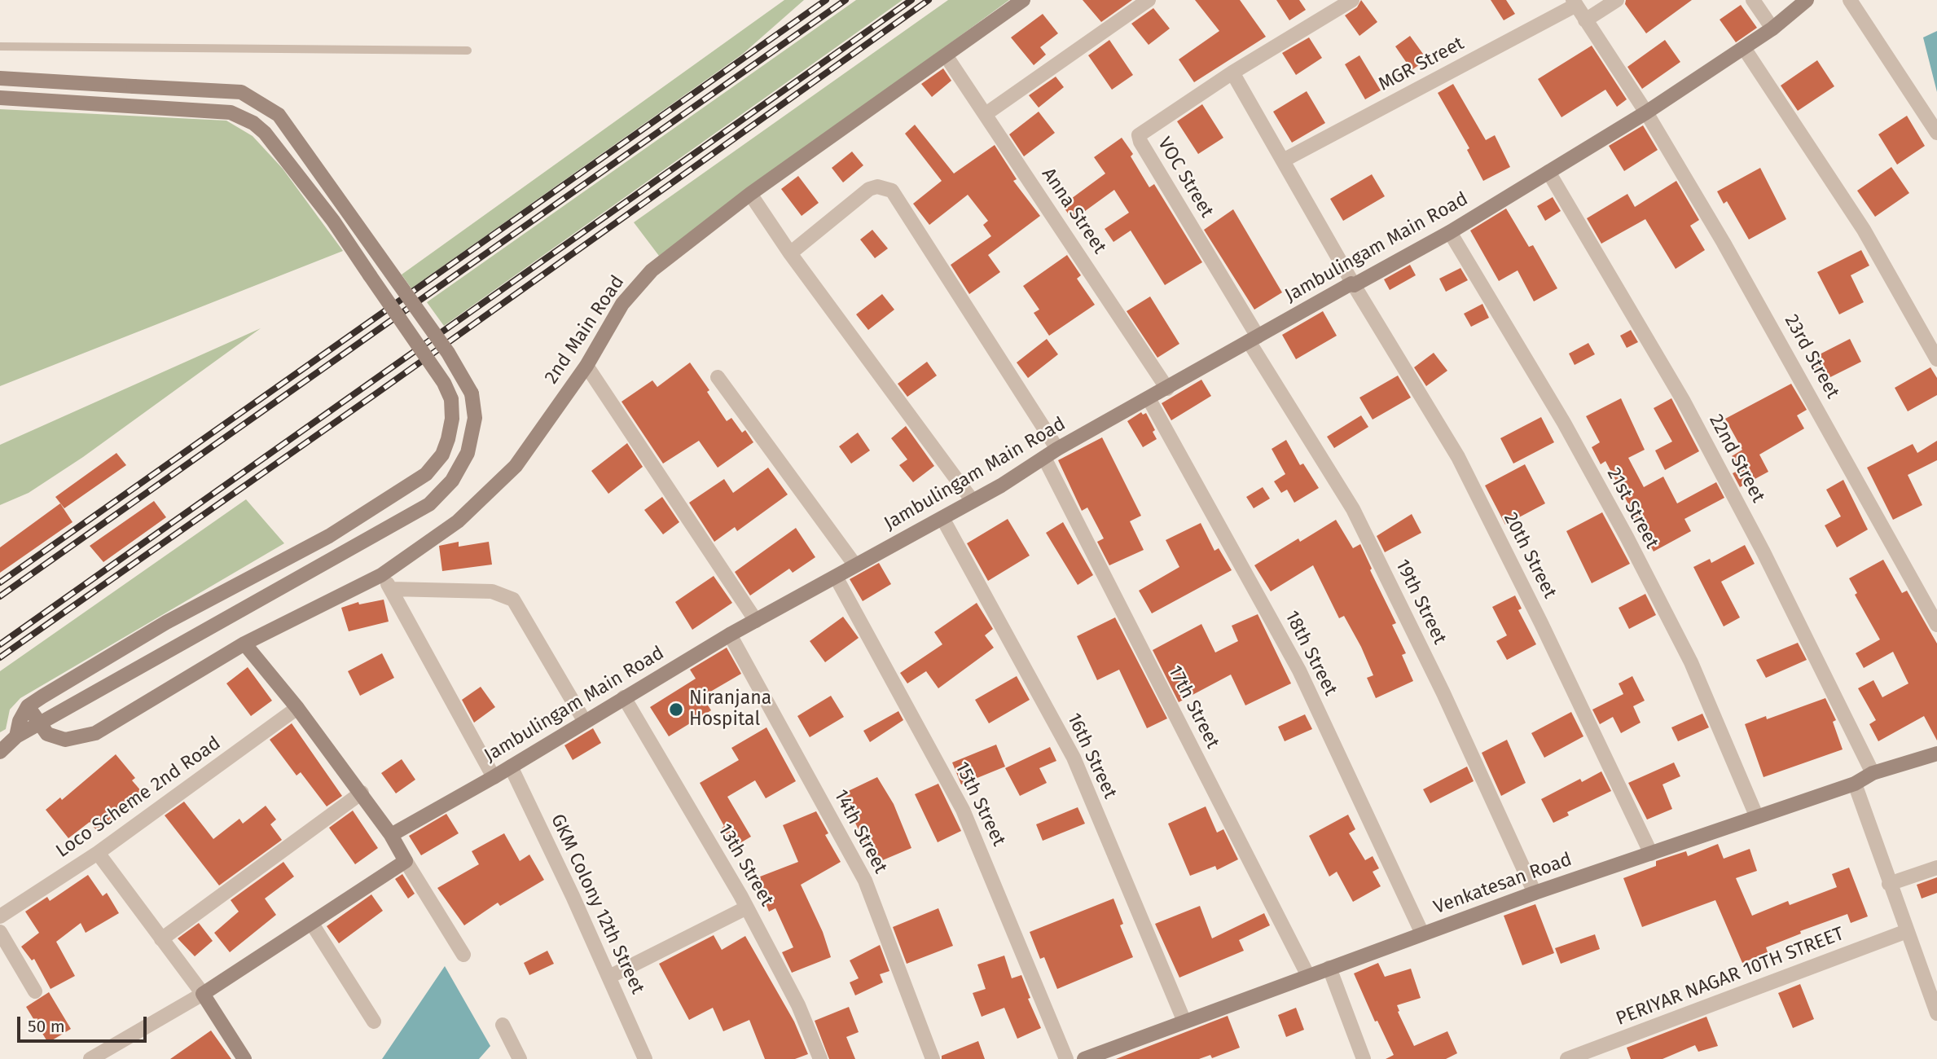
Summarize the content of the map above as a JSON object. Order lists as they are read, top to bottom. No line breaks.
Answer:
{"streets":{"street":["MGR Street","VOC Street","Anna Street","Jambulingam Main Road","2nd Main Road","23rd Street","22nd Street","21st Street","20th Street","19th Street","18th Street","17th Street","16th Street","Loco Scheme 2nd Road","15th Street","14th Street","13th Street","Venkatesan Road","GKM Colony 12th Street","PERIYAR NAGAR 10TH STREET"]},"crossings":[["MGR Street","23rd Street"],["MGR Street","20th Street"],["VOC Street","Jambulingam Main Road"],["VOC Street","20th Street"],["VOC Street","19th Street"],["Anna Street","Jambulingam Main Road"],["Anna Street","2nd Main Road"],["Jambulingam Main Road","23rd Street"],["Jambulingam Main Road","22nd Street"],["Jambulingam Main Road","21st Street"],["Jambulingam Main Road","20th Street"],["Jambulingam Main Road","19th Street"],["Jambulingam Main Road","18th Street"],["Jambulingam Main Road","17th Street"],["Jambulingam Main Road","16th Street"],["Jambulingam Main Road","15th Street"],["Jambulingam Main Road","14th Street"],["Jambulingam Main Road","13th Street"],["Jambulingam Main Road","GKM Colony 12th Street"],["22nd Street","Venkatesan Road"],["21st Street","Venkatesan Road"],["20th Street","Venkatesan Road"],["19th Street","Venkatesan Road"],["18th Street","Venkatesan Road"],["17th Street","Venkatesan Road"],["16th Street","Venkatesan Road"]],"places":["Niranjana Hospital"],"scale_bar":"50 m"}
